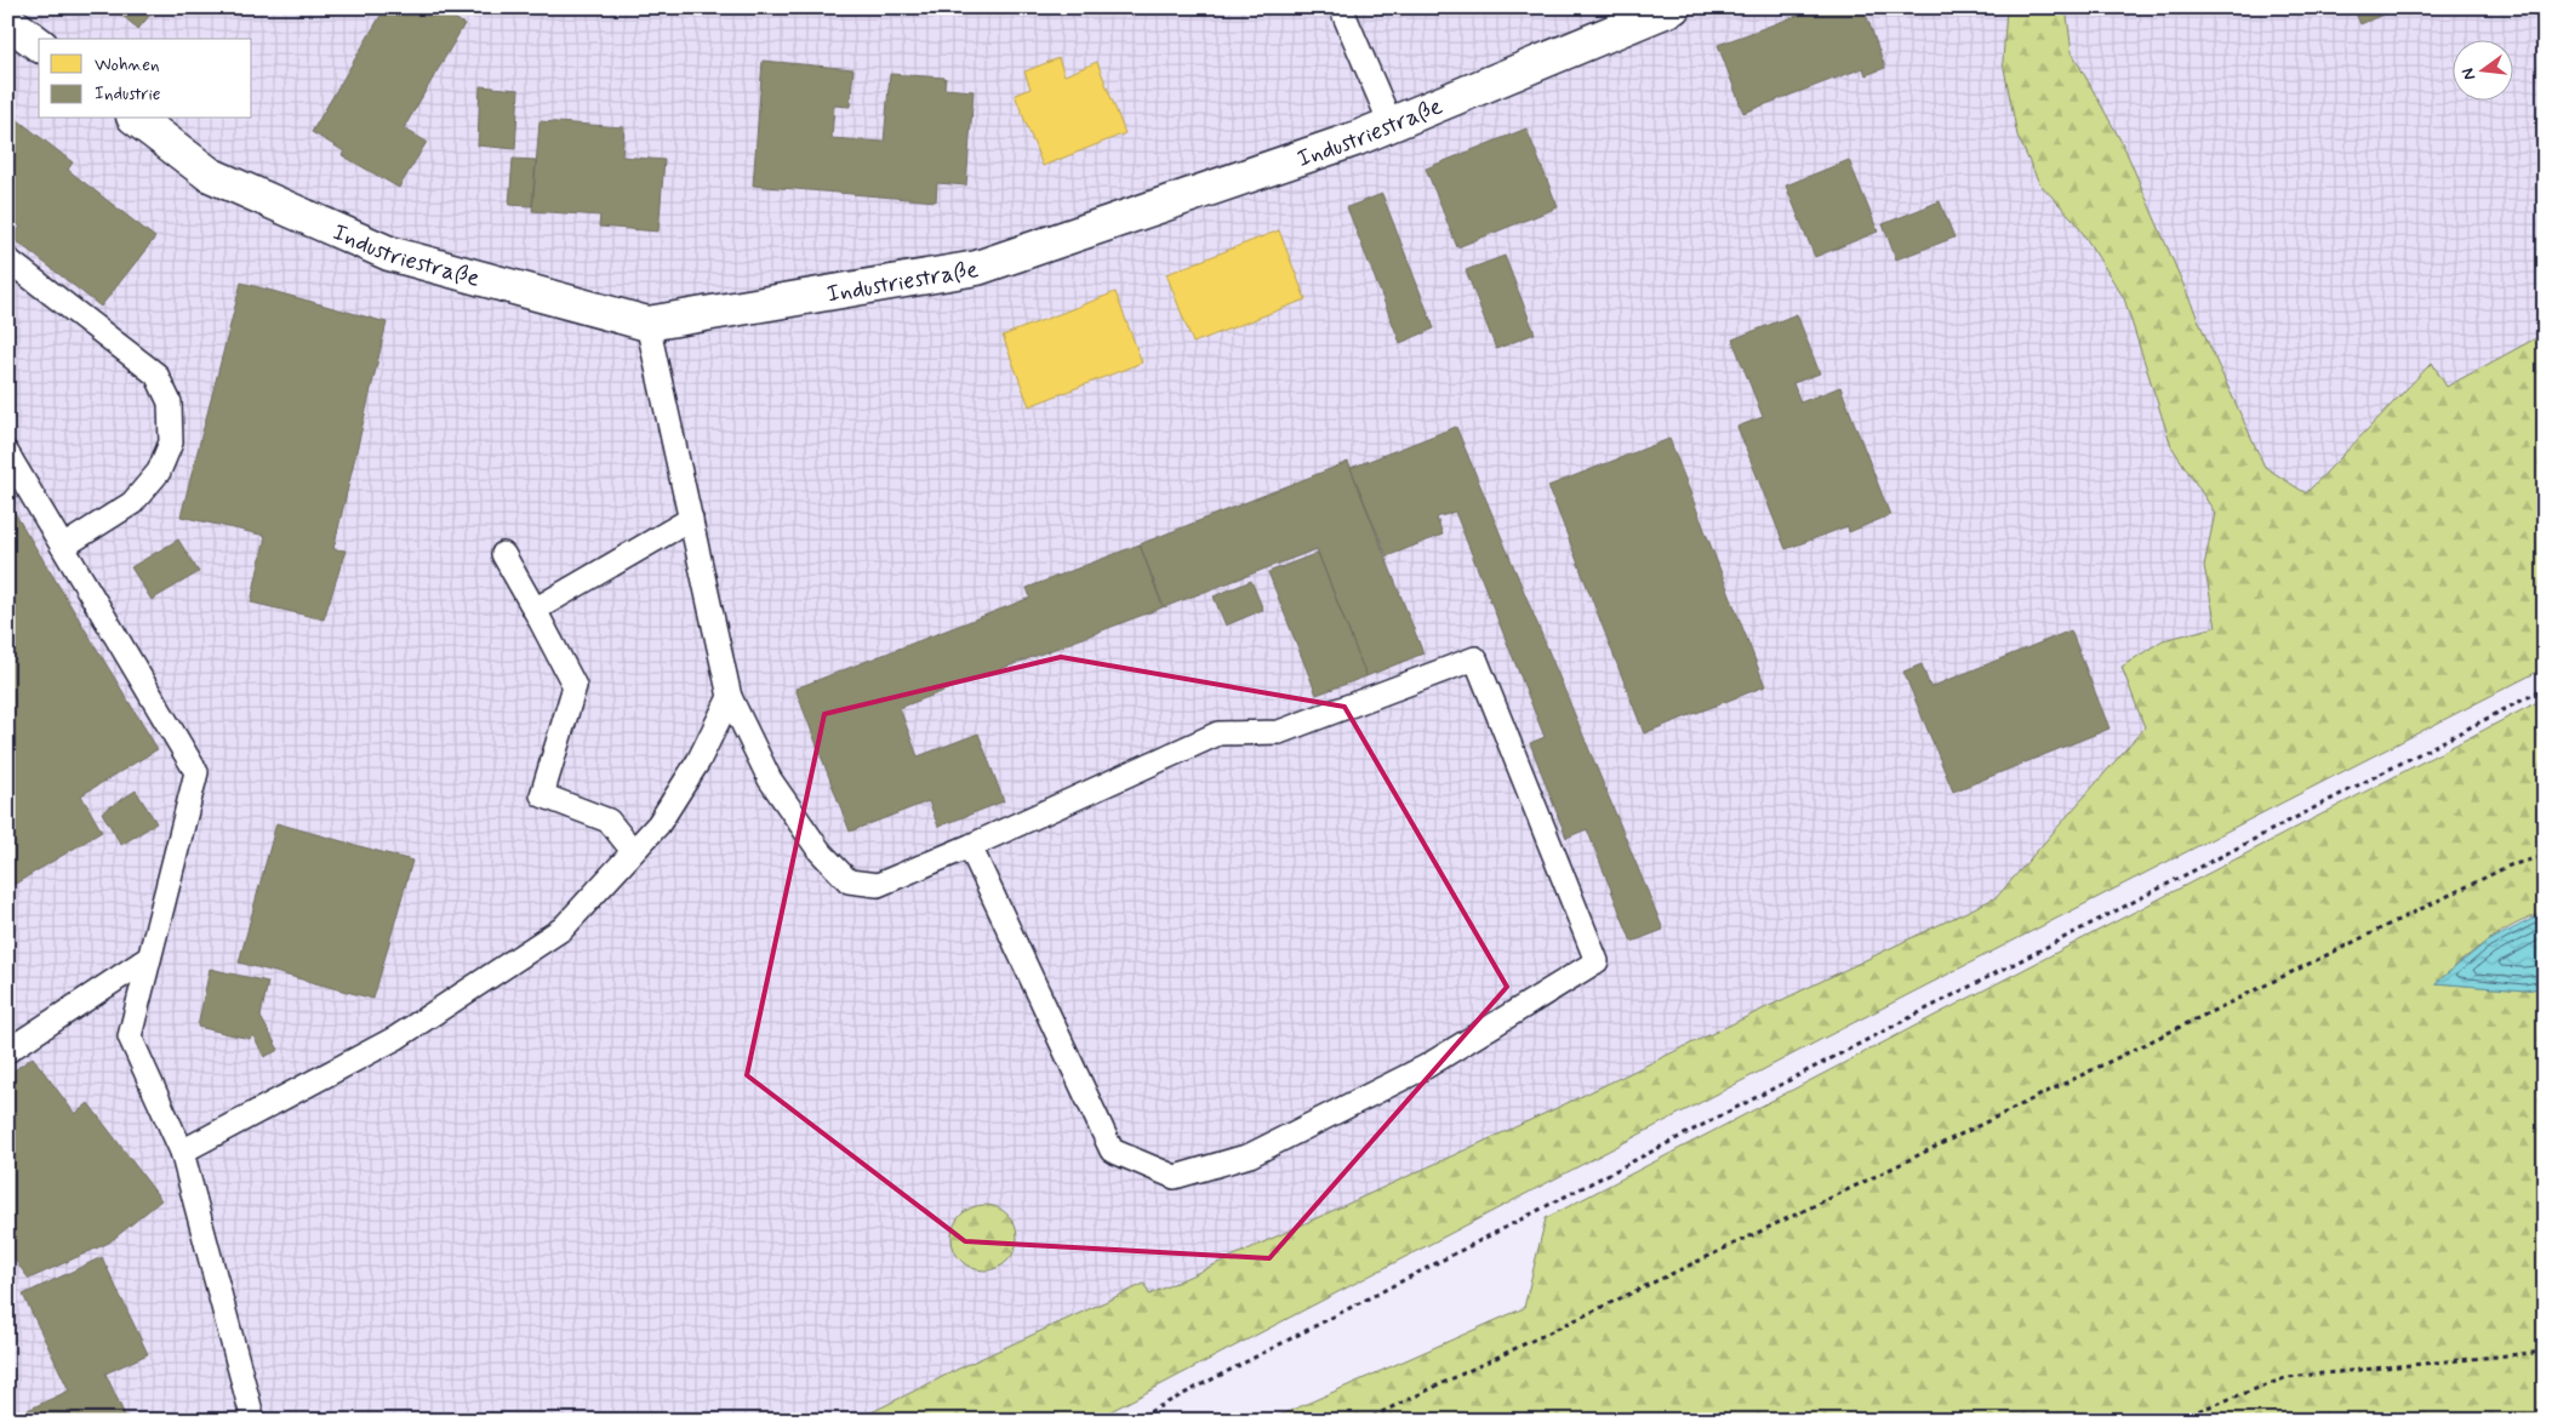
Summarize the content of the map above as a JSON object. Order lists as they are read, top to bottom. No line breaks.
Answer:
{"streets":{"street":["Industriestraße"]},"legend":["Wohnen","Industrie"],"north":"left"}
